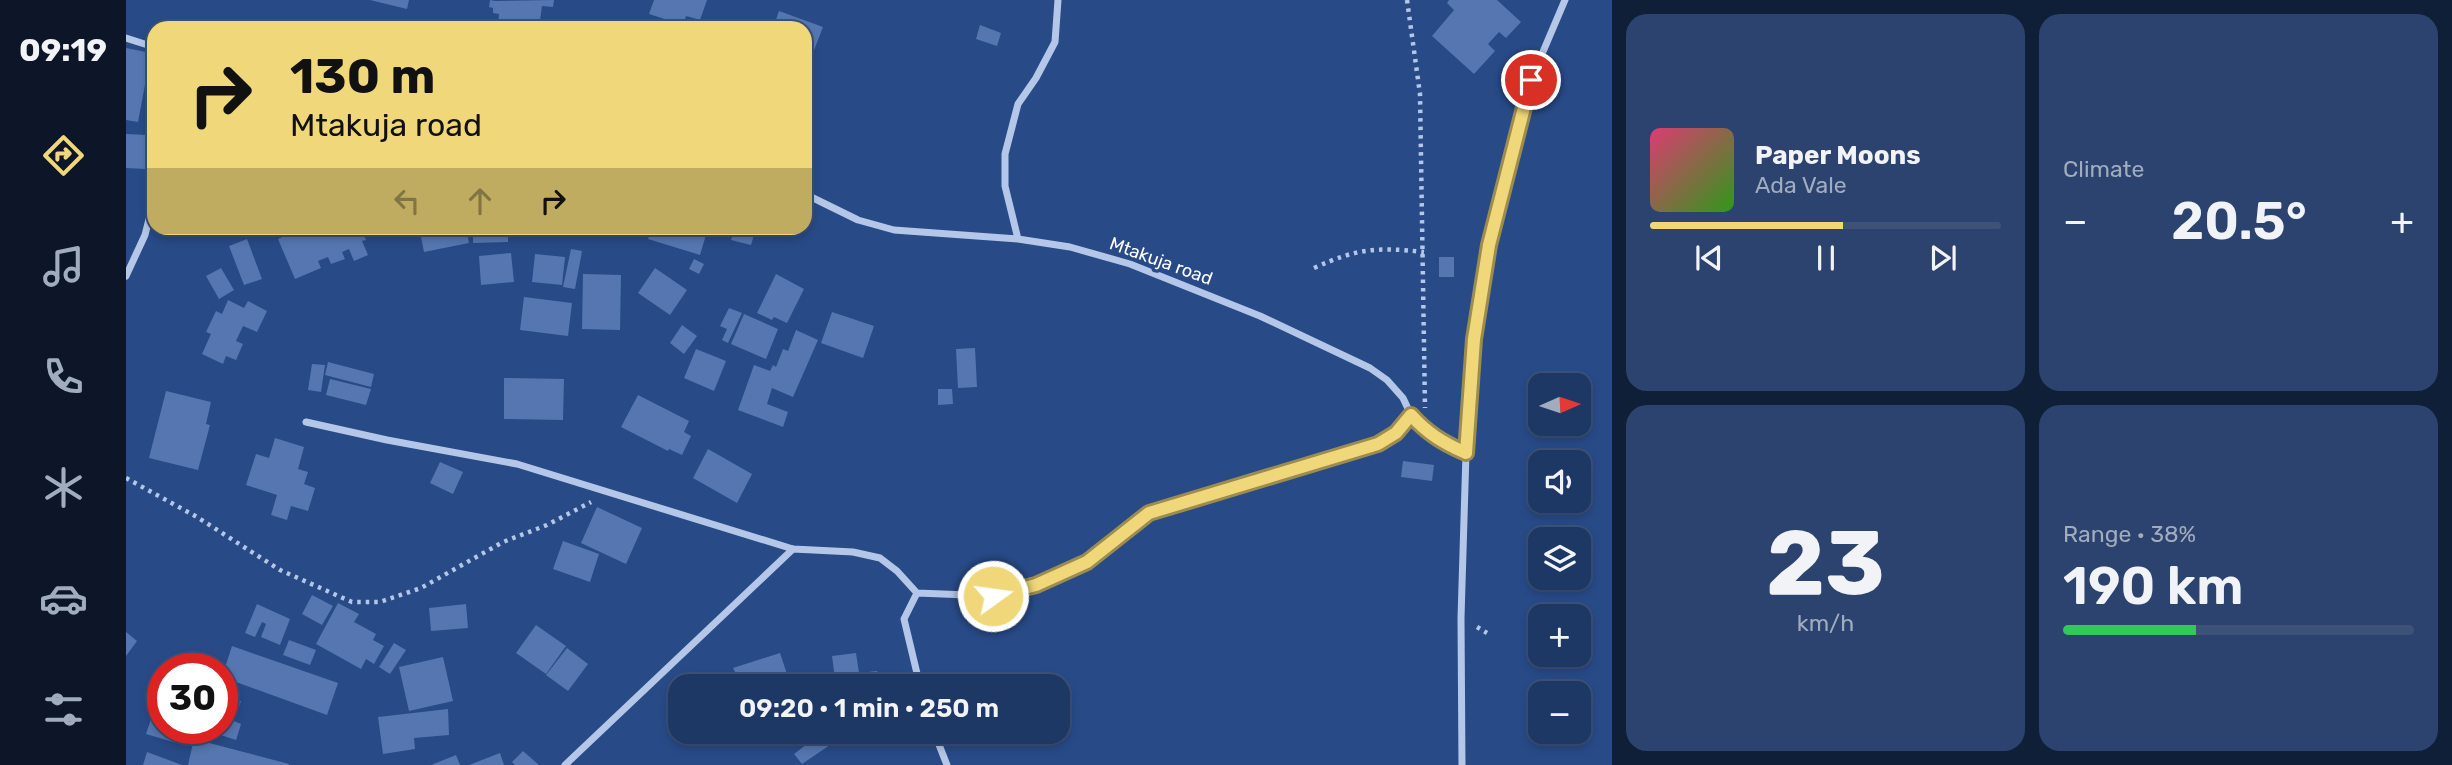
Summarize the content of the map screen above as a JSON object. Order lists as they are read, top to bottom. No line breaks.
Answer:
{"streets":{"street":["Mtakuja road"]},"north":"right","page":{"tabs":"09:19","tile":["Climate",["23","km/h"],["Range · 38%","190 km"]],"turn":["130 m","Mtakuja road"],"song":["Paper Moons","Ada Vale"],"heat":["−","20.5°","+"],"map_buttons":["+","−"],"limit":"30","trip":"09:20 · 1 min · 250 m"}}
